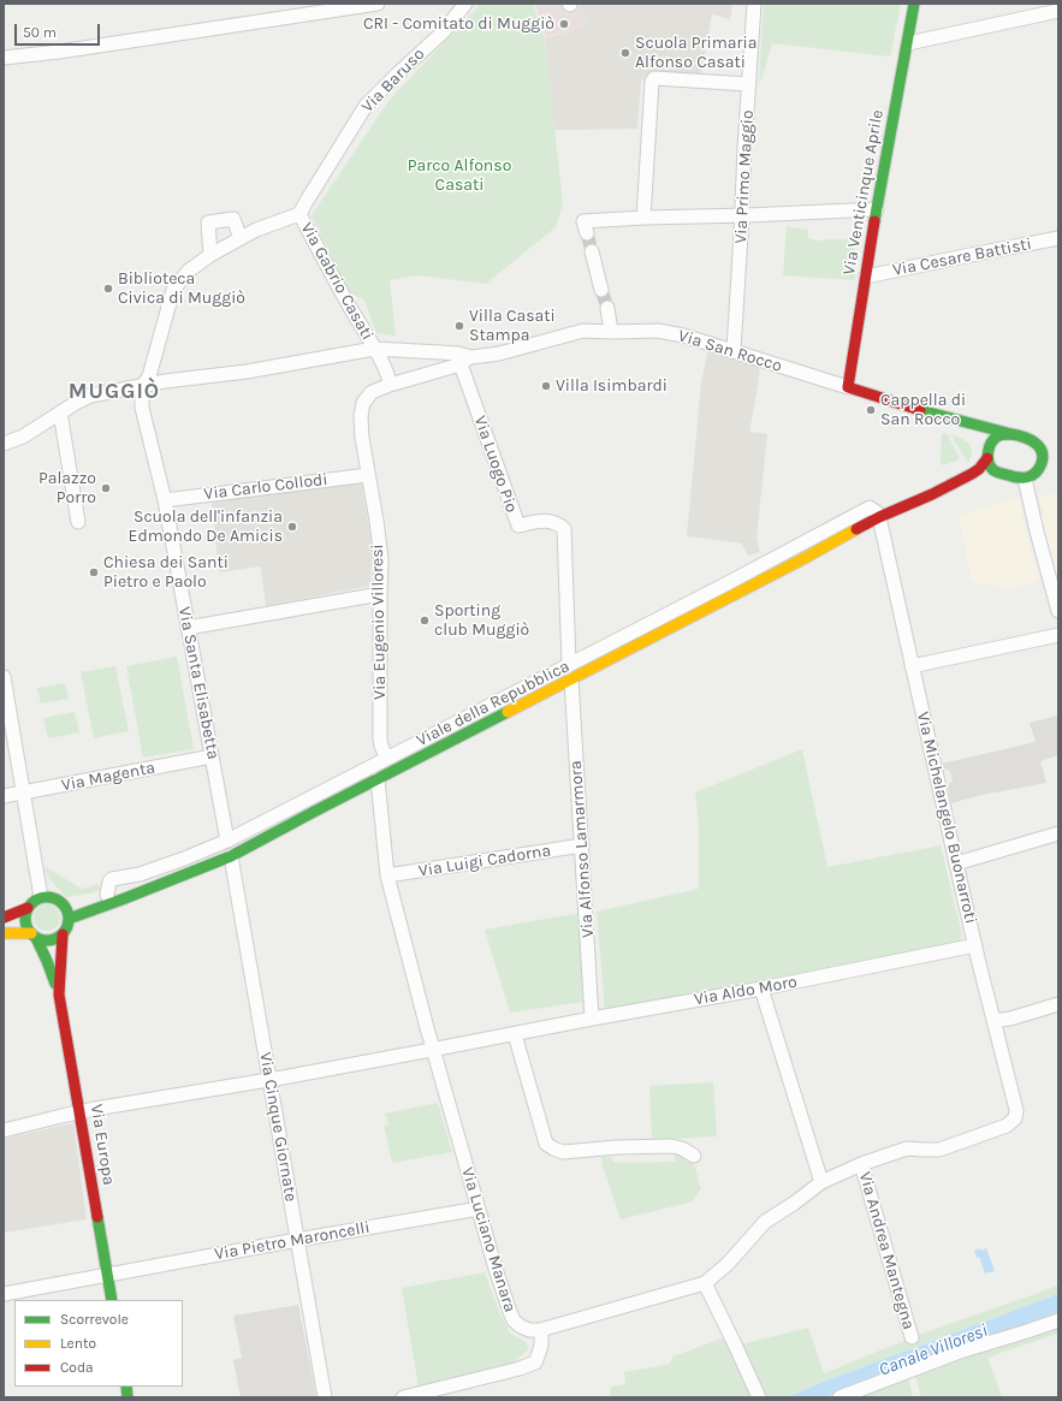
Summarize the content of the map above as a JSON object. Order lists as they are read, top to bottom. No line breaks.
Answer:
{"streets":{"main road":["Via Venticinque Aprile","Viale della Repubblica","Via Europa"],"street":["Via Baruso","Via Primo Maggio","Via Cesare Battisti","Via Gabrio Casati","Via San Rocco","Via Luogo Pio","Via Carlo Collodi","Via Eugenio Villoresi","Via Santa Elisabetta","Via Magenta","Via Michelangelo Buonarroti","Via Alfonso Lamarmora","Via Luigi Cadorna","Via Aldo Moro","Via Cinque Giornate","Via Luciano Manara","Via Pietro Maroncelli","Via Andrea Mantegna"]},"crossings":[["Via Baruso","Via Gabrio Casati"],["Via Primo Maggio","Via San Rocco"],["Via Venticinque Aprile","Via Cesare Battisti"],["Via Venticinque Aprile","Via San Rocco"],["Via Gabrio Casati","Via Eugenio Villoresi"],["Via San Rocco","Via Luogo Pio"],["Via San Rocco","Via Eugenio Villoresi"],["Via Luogo Pio","Via Eugenio Villoresi"],["Via Luogo Pio","Viale della Repubblica"],["Via Carlo Collodi","Via Eugenio Villoresi"],["Via Carlo Collodi","Via Santa Elisabetta"],["Via Eugenio Villoresi","Viale della Repubblica"],["Via Santa Elisabetta","Viale della Repubblica"],["Via Santa Elisabetta","Via Magenta"],["Viale della Repubblica","Via Michelangelo Buonarroti"],["Viale della Repubblica","Via Alfonso Lamarmora"],["Viale della Repubblica","Via Cinque Giornate"],["Viale della Repubblica","Via Europa"],["Viale della Repubblica","Via Luciano Manara"],["Via Michelangelo Buonarroti","Via Aldo Moro"],["Via Michelangelo Buonarroti","Via Andrea Mantegna"],["Via Alfonso Lamarmora","Via Luigi Cadorna"],["Via Alfonso Lamarmora","Via Aldo Moro"],["Via Luigi Cadorna","Via Luciano Manara"],["Via Aldo Moro","Via Cinque Giornate"],["Via Aldo Moro","Via Europa"],["Via Aldo Moro","Via Luciano Manara"],["Via Cinque Giornate","Via Pietro Maroncelli"],["Via Europa","Via Pietro Maroncelli"],["Via Luciano Manara","Via Pietro Maroncelli"]],"districts":["MUGGIÒ"],"water":["Canale Villoresi"],"parks":["Parco Alfonso Casati"],"places":["CRI - Comitato di Muggiò","Scuola Primaria Alfonso Casati","Biblioteca Civica di Muggiò","Villa Casati Stampa","Villa Isimbardi","Cappella di San Rocco","Palazzo Porro","Scuola dell'infanzia Edmondo De Amicis","Chiesa dei Santi Pietro e Paolo","Sporting club Muggiò"],"legend":["Scorrevole","Lento","Coda"],"scale_bar":"50 m"}
